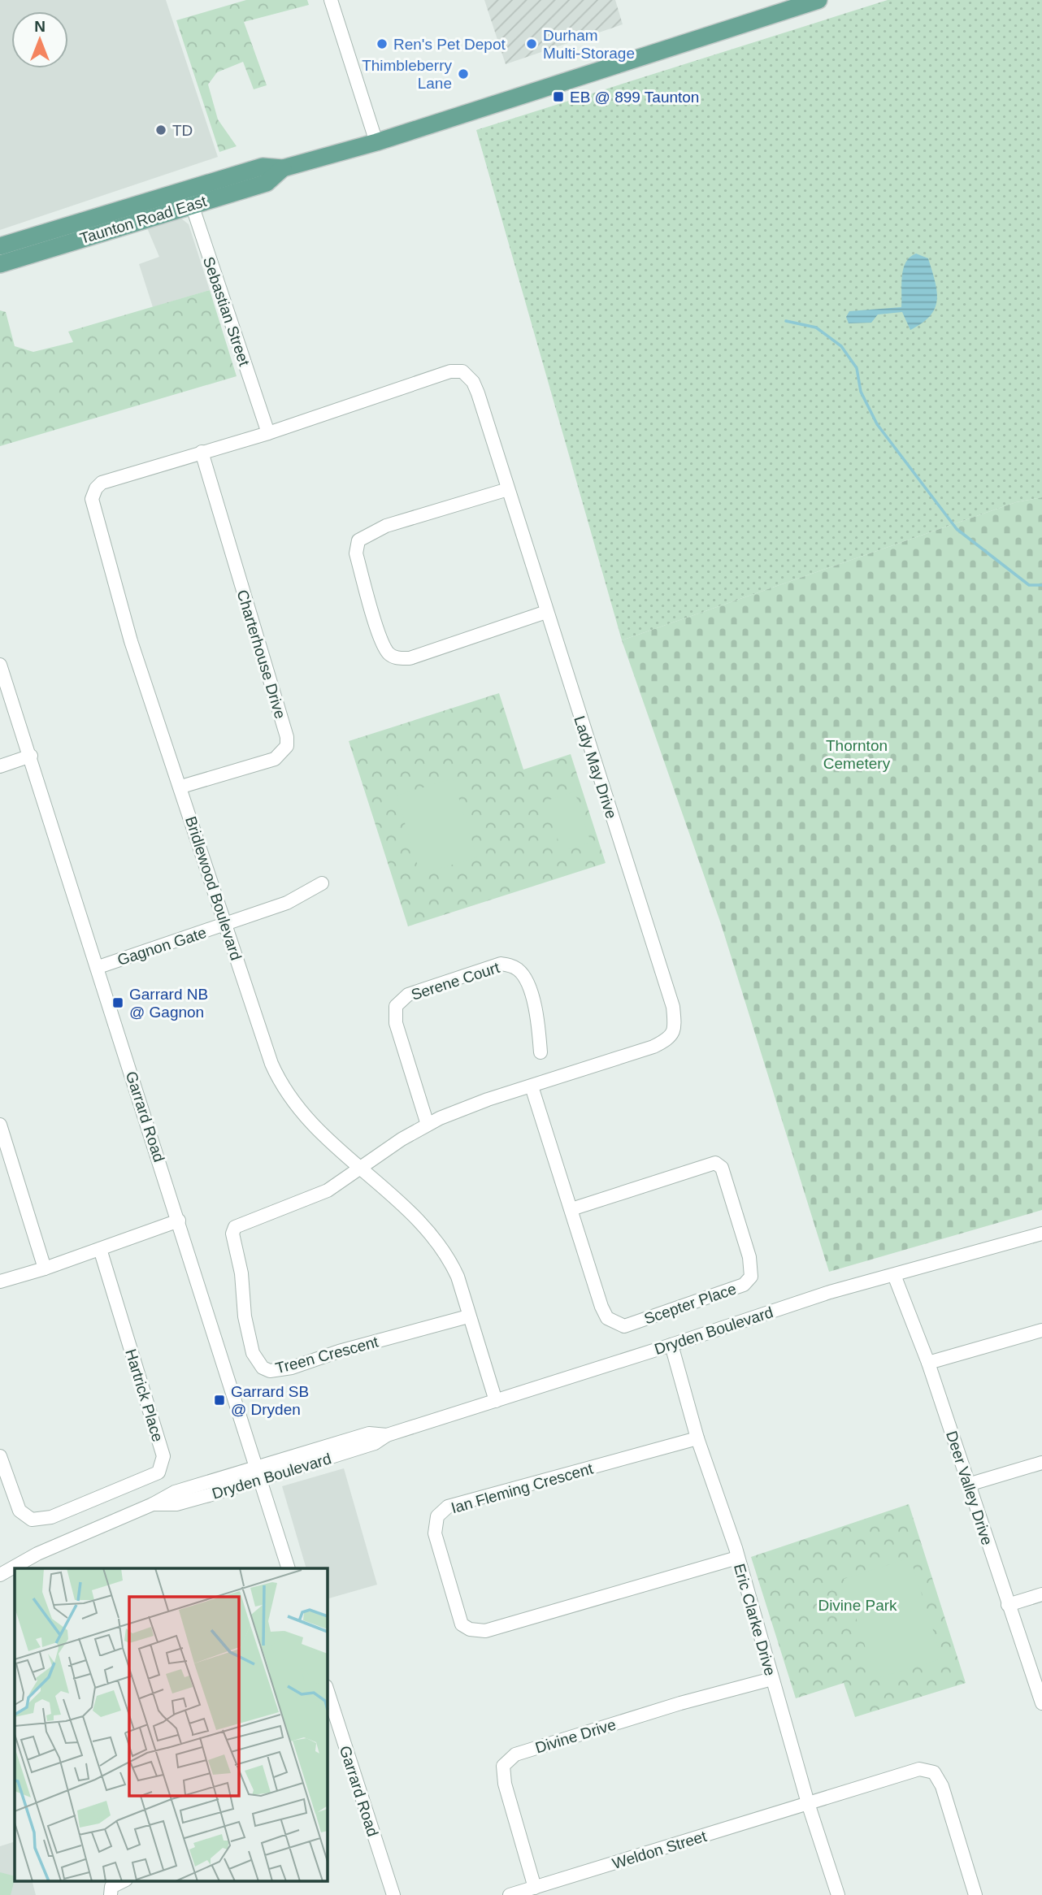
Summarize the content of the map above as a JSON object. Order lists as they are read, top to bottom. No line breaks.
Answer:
{"streets":{"main road":["Taunton Road East"],"street":["Sebastian Street","Charterhouse Drive","Lady May Drive","Bridlewood Boulevard","Gagnon Gate","Serene Court","Garrard Road","Scepter Place","Dryden Boulevard","Treen Crescent","Hartrick Place","Ian Fleming Crescent","Deer Valley Drive","Eric Clarke Drive","Divine Drive","Weldon Street"]},"crossings":[["Taunton Road East","Sebastian Street"],["Sebastian Street","Lady May Drive"],["Sebastian Street","Bridlewood Boulevard"],["Charterhouse Drive","Bridlewood Boulevard"],["Lady May Drive","Bridlewood Boulevard"],["Lady May Drive","Serene Court"],["Lady May Drive","Scepter Place"],["Lady May Drive","Treen Crescent"],["Bridlewood Boulevard","Gagnon Gate"],["Bridlewood Boulevard","Dryden Boulevard"],["Bridlewood Boulevard","Treen Crescent"],["Gagnon Gate","Garrard Road"],["Garrard Road","Dryden Boulevard"],["Dryden Boulevard","Deer Valley Drive"],["Dryden Boulevard","Eric Clarke Drive"],["Ian Fleming Crescent","Eric Clarke Drive"],["Eric Clarke Drive","Divine Drive"],["Eric Clarke Drive","Weldon Street"],["Divine Drive","Weldon Street"]],"parks":["Thornton Cemetery","Divine Park"],"places":{"other":["Ren's Pet Depot","Durham Multi-Storage","Thimbleberry Lane","TD"],"transit":["EB @ 899 Taunton","Garrard NB @ Gagnon","Garrard SB @ Dryden"]},"north":"top"}
